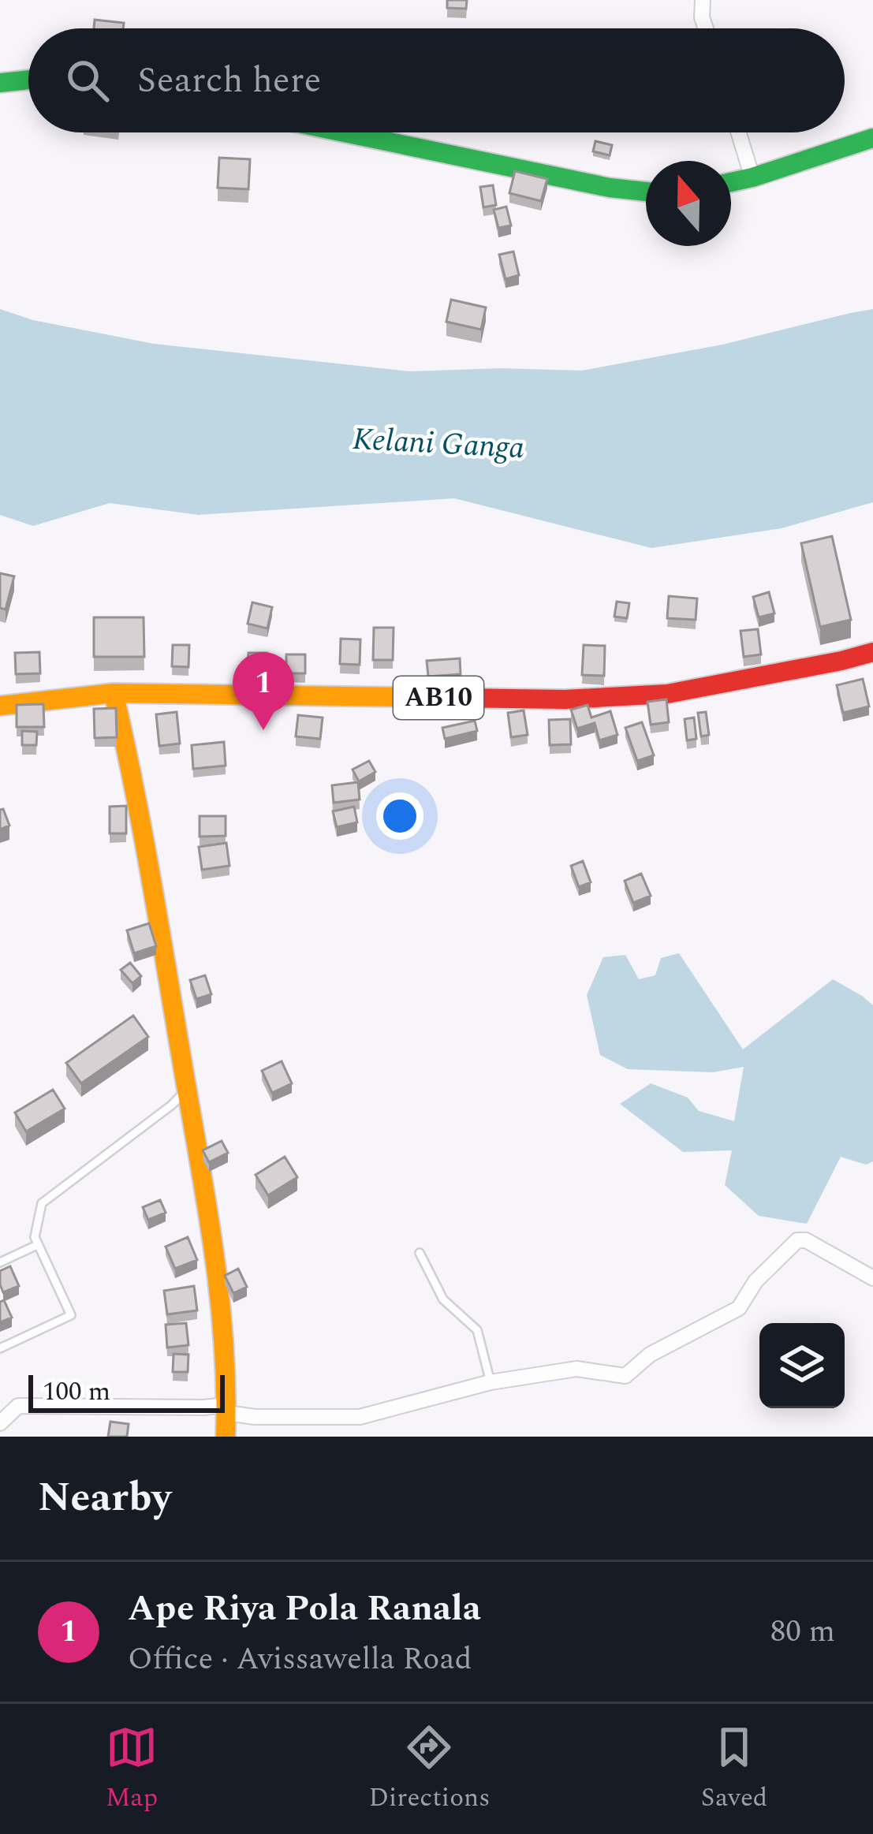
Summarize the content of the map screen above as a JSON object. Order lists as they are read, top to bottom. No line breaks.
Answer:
{"streets":{"street":["AB10"]},"water":["Kelani Ganga"],"scale_bar":"100 m","north":"top","page":{"search":"Search here","pins":"1","scale":"100 m","heading":"Nearby","list":[{"mark":"1","name":"Ape Riya Pola Ranala","note":"Office · Avissawella Road","value":"80 m"}],"nav":["Map","Directions","Saved"]}}
